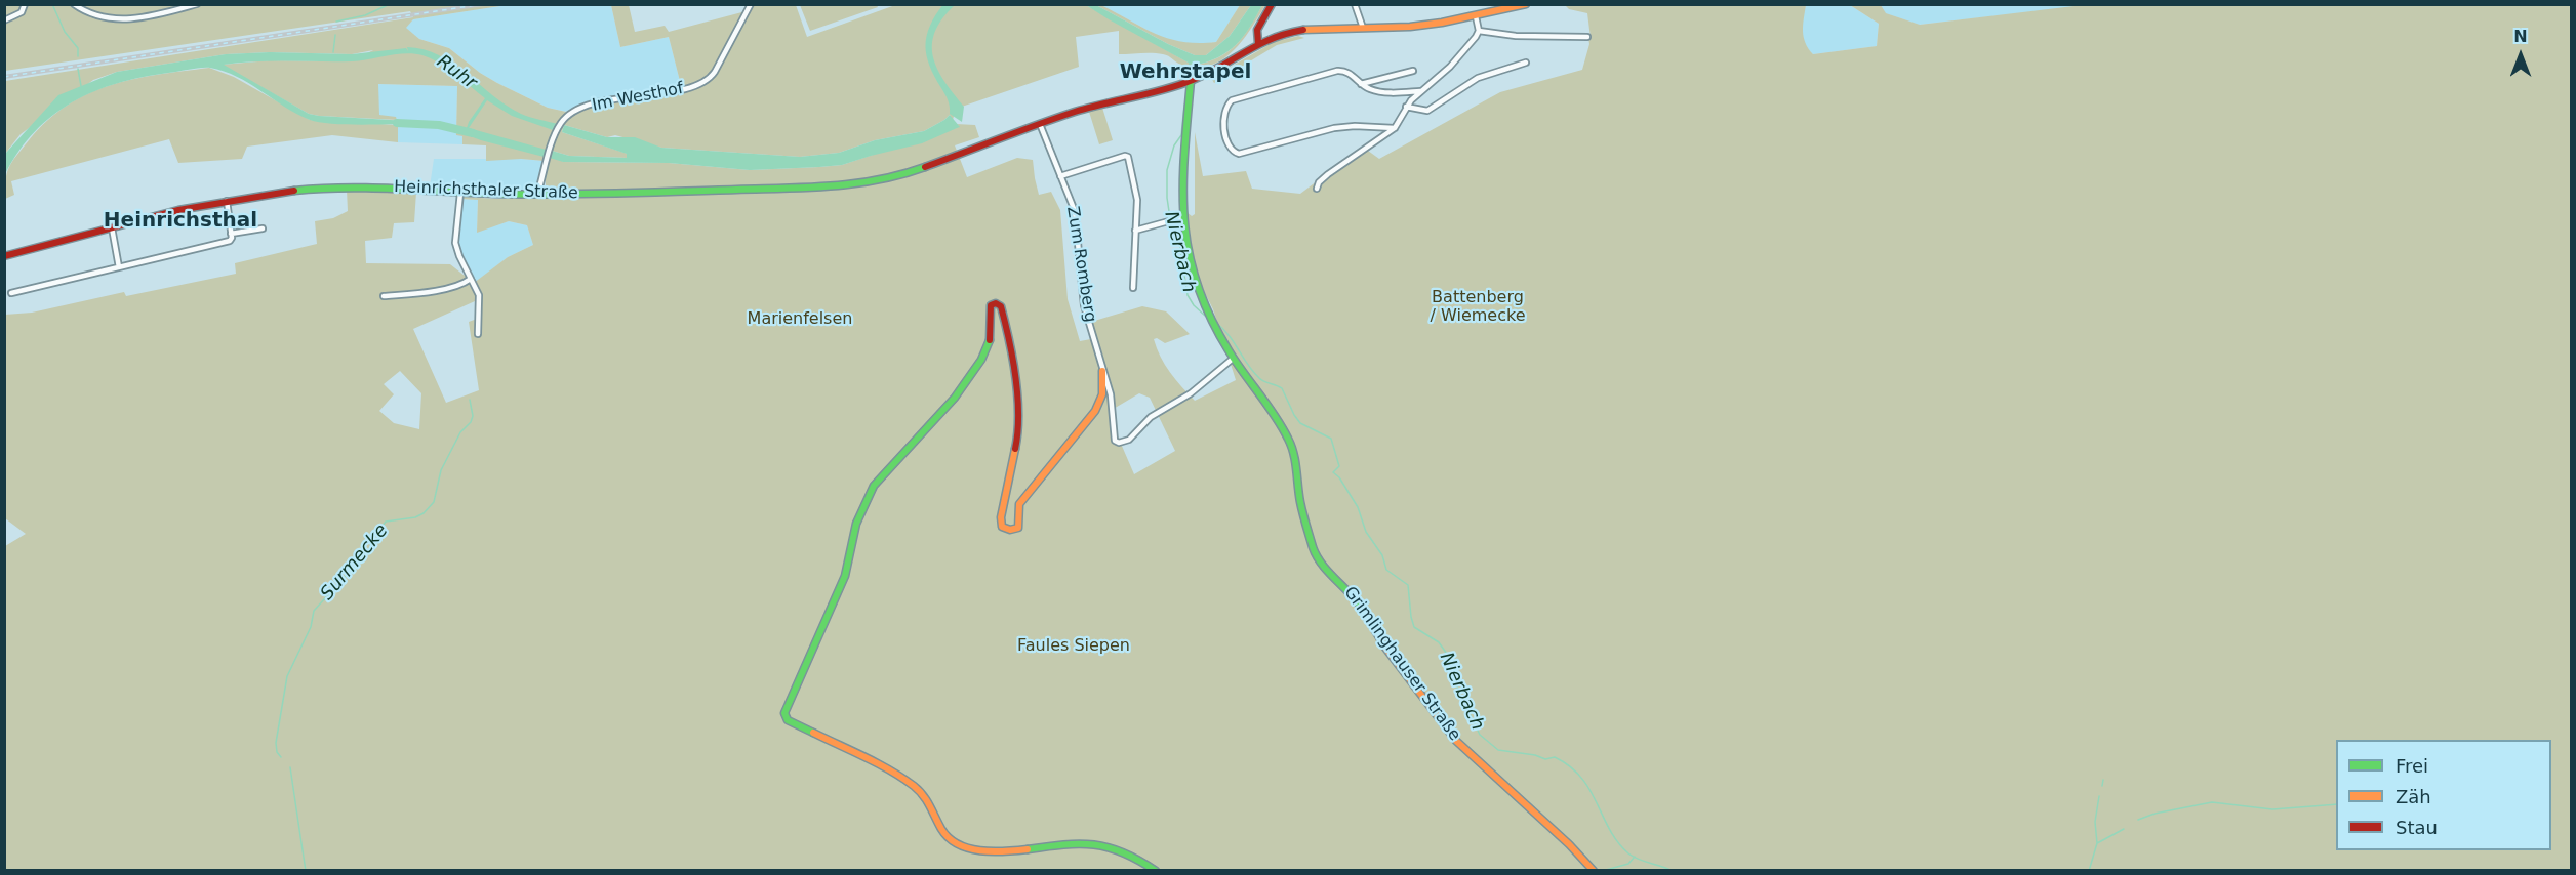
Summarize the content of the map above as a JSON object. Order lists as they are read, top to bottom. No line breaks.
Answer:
{"streets":{"main road":["Heinrichsthaler Straße","Grimlinghauser Straße"],"street":["Im Westhof","Zum Romberg"]},"crossings":[["Im Westhof","Heinrichsthaler Straße"],["Heinrichsthaler Straße","Zum Romberg"],["Heinrichsthaler Straße","Grimlinghauser Straße"]],"districts":["Wehrstapel","Heinrichsthal"],"water":["Ruhr","Nierbach","Surmecke"],"parks":["Battenberg / Wiemecke","Marienfelsen","Faules Siepen"],"legend":["Frei","Zäh","Stau"],"north":"top"}
